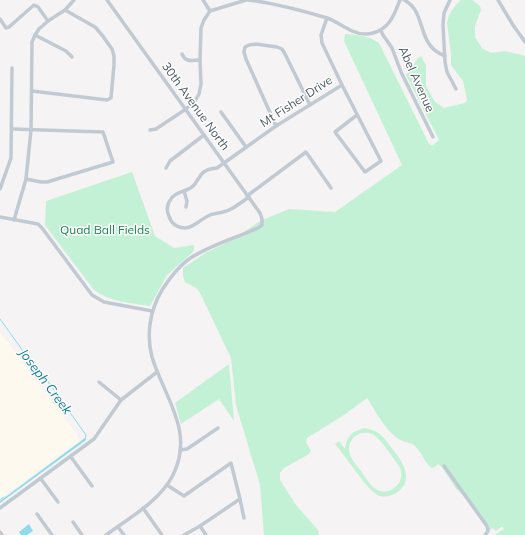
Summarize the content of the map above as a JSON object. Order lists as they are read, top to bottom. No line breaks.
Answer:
{"streets":{"street":["Abel Avenue","Mt Fisher Drive","30th Avenue North"]},"crossings":[["Mt Fisher Drive","30th Avenue North"]],"water":["Joseph Creek"],"parks":["Quad Ball Fields"]}
